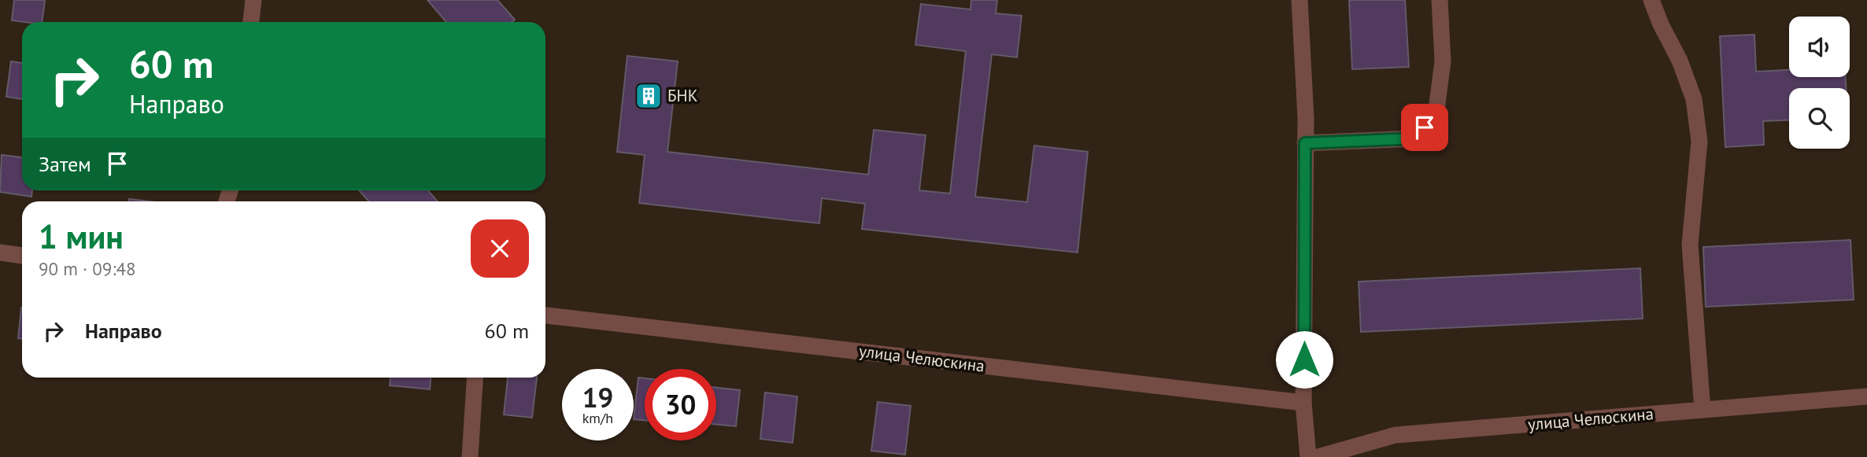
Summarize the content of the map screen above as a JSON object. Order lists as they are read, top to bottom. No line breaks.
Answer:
{"streets":{"street":["улица Челюскина"]},"places":{"building":["БНК"]},"page":{"turn":["60 m","Направо"],"then":"Затем","heading":["1 мин","90 m · 09:48"],"list":[{"name":"Направо","value":"60 m"}],"speed":"19 km/h","limit":"30"}}
